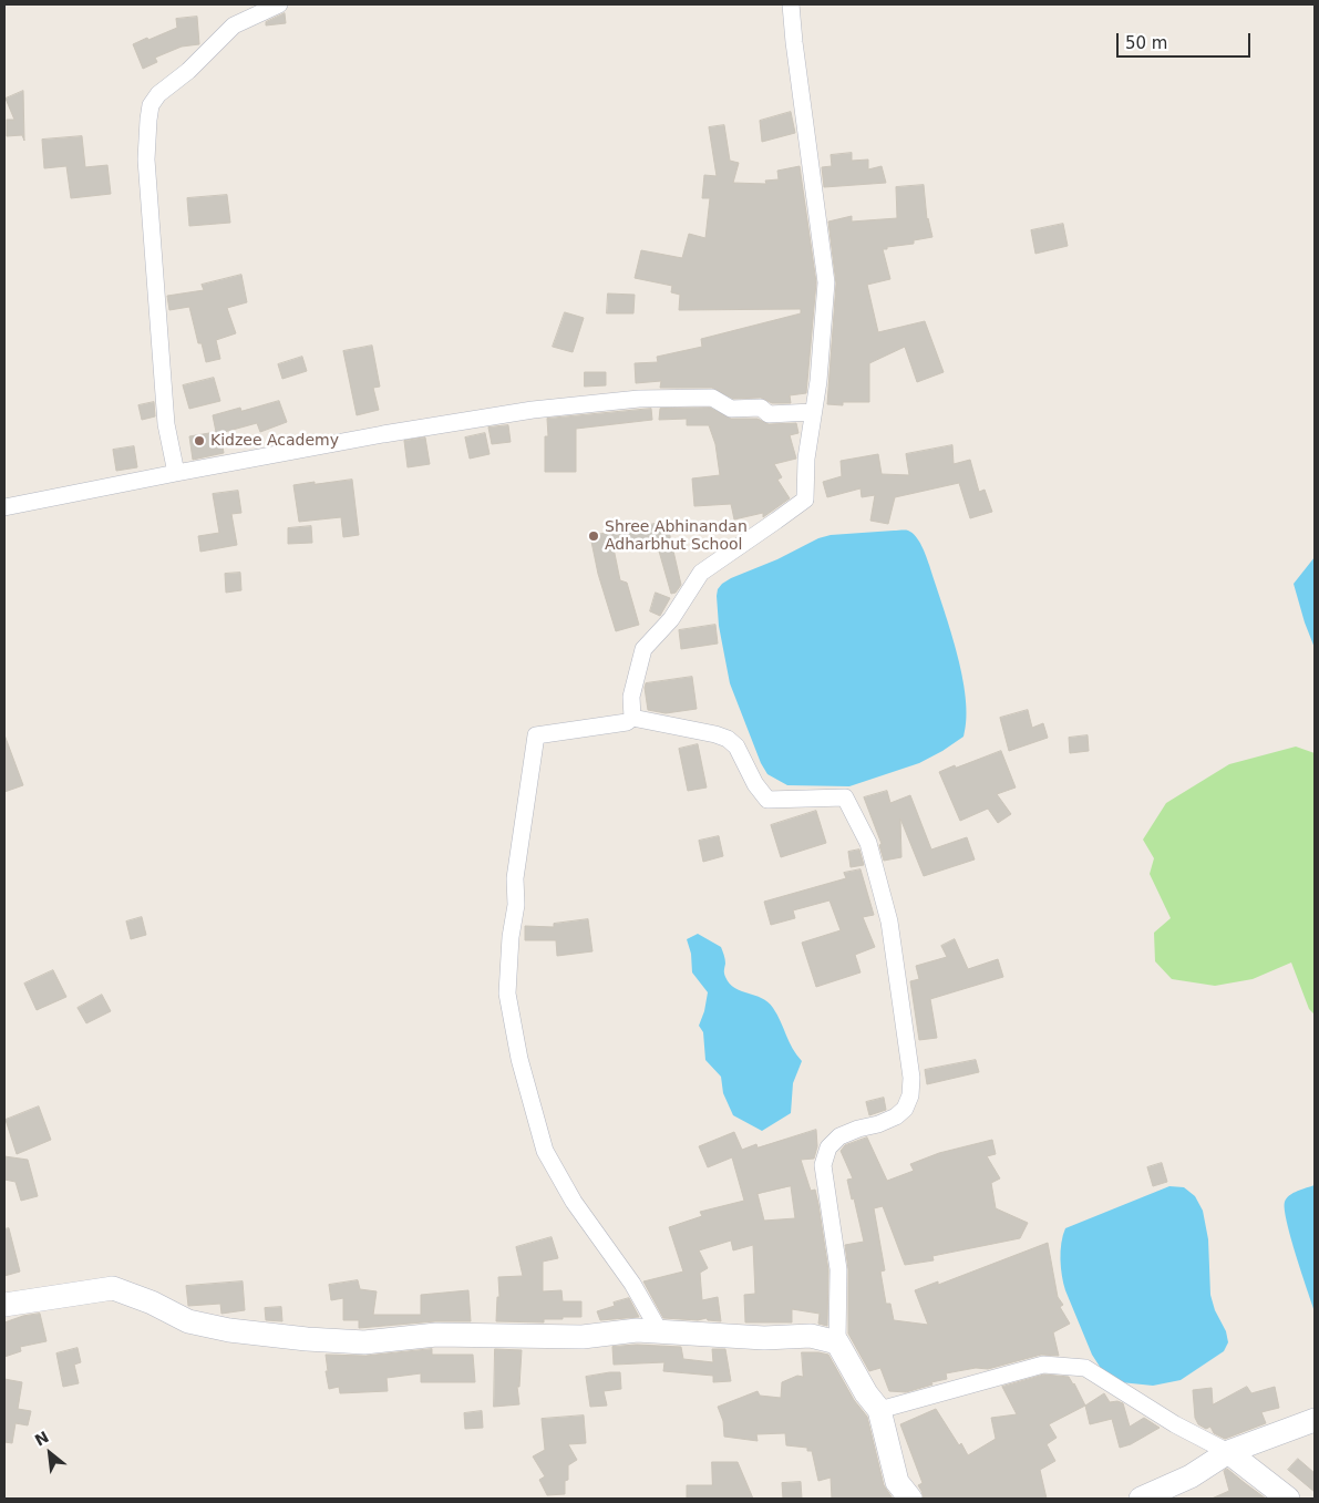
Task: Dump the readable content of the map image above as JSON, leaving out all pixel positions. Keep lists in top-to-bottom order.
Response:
{
  "places": ["Kidzee Academy", "Shree Abhinandan Adharbhut School"],
  "scale_bar": "50 m",
  "north": "top left"
}
